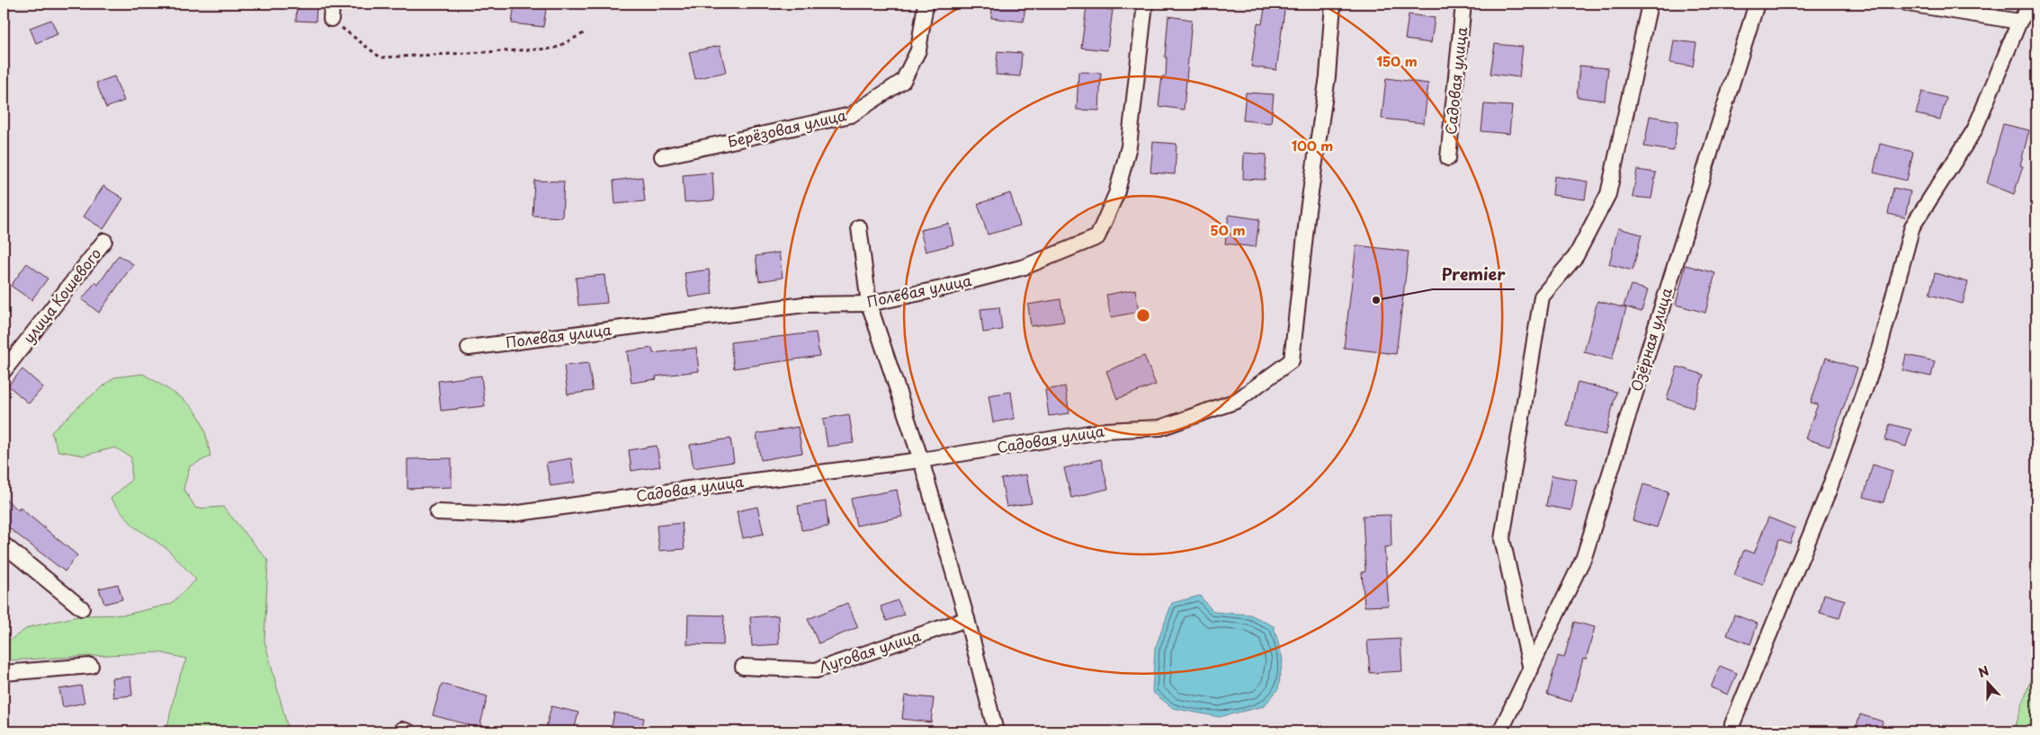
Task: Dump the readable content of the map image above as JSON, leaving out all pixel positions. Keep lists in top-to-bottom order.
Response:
{
  "streets": {
    "street": [
      "Садовая улица",
      "Берёзовая улица",
      "Полевая улица",
      "улица Кошевого",
      "Озёрная улица",
      "Луговая улица"
    ]
  },
  "places": ["Premier"],
  "north": "top",
  "rings": ["150 m", "100 m", "50 m"]
}
